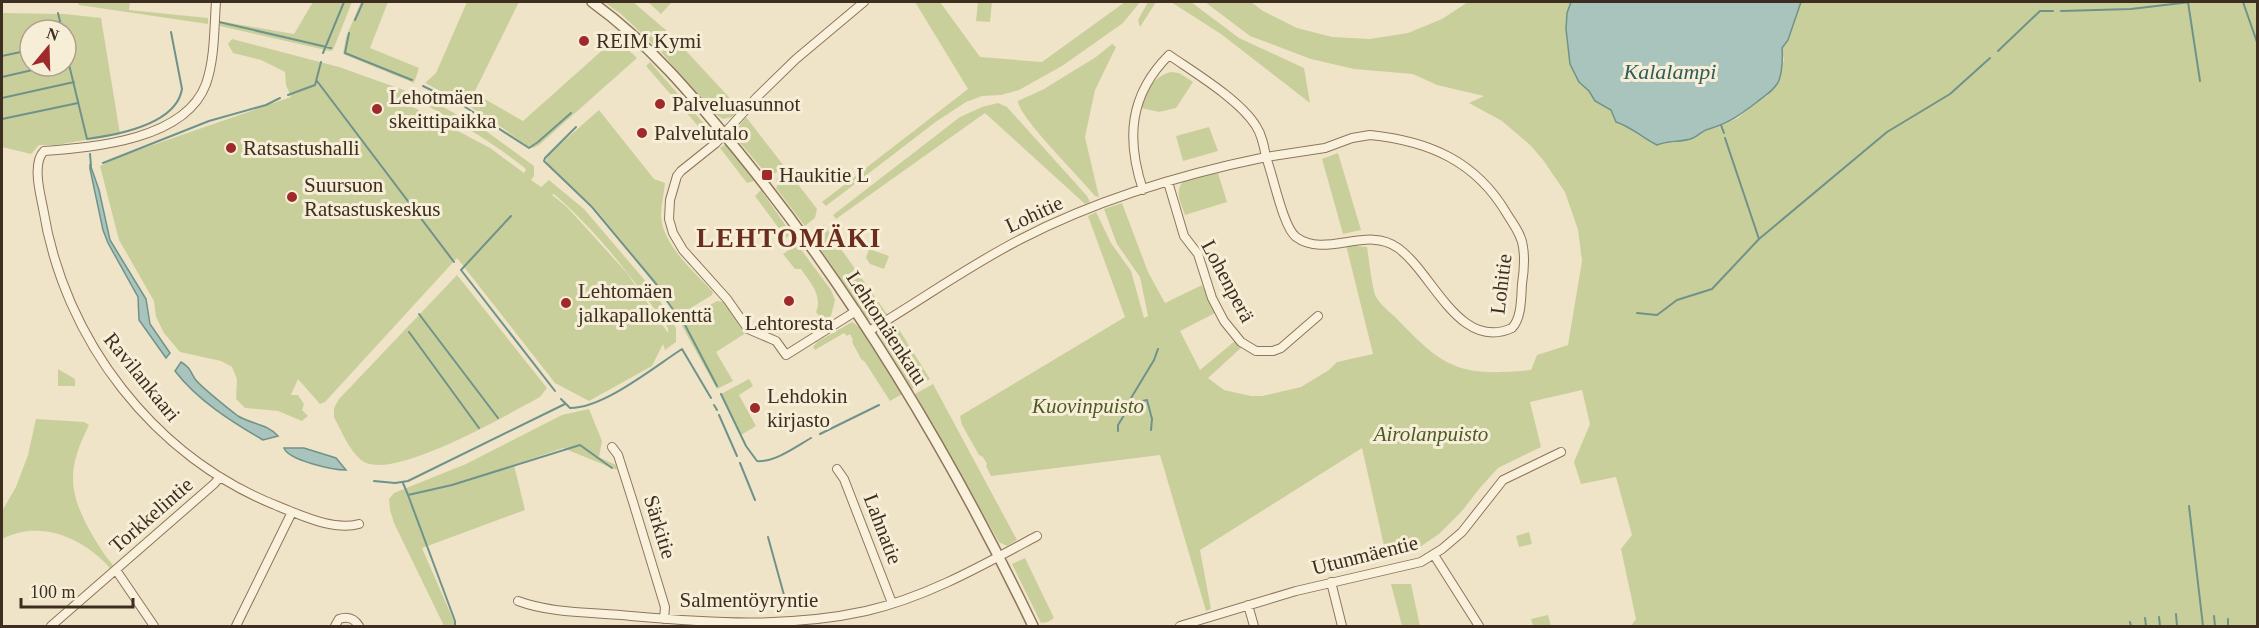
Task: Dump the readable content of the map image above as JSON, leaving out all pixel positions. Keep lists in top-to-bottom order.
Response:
{
  "streets": {
    "street": [
      "Lohitie",
      "Lohenperä",
      "Lehtomäenkatu",
      "Ravilankaari",
      "Torkkelintie",
      "Särkitie",
      "Lahnatie",
      "Utunmäentie",
      "Salmentöyryntie"
    ]
  },
  "crossings": [
    ["Lohitie", "Lohenperä"],
    ["Lohitie", "Lehtomäenkatu"],
    ["Lehtomäenkatu", "Salmentöyryntie"],
    ["Ravilankaari", "Torkkelintie"],
    ["Särkitie", "Salmentöyryntie"],
    ["Lahnatie", "Salmentöyryntie"]
  ],
  "districts": ["LEHTOMÄKI"],
  "water": ["Kalalampi"],
  "parks": ["Kuovinpuisto", "Airolanpuisto"],
  "places": {
    "other": [
      "REIM Kymi",
      "Palveluasunnot",
      "Lehotmäen skeittipaikka",
      "Palvelutalo",
      "Ratsastushalli",
      "Suursuon Ratsastuskeskus",
      "Lehtoresta",
      "Lehtomäen jalkapallokenttä",
      "Lehdokin kirjasto"
    ],
    "transit": ["Haukitie L"]
  },
  "scale_bar": "100 m",
  "north": "top"
}
